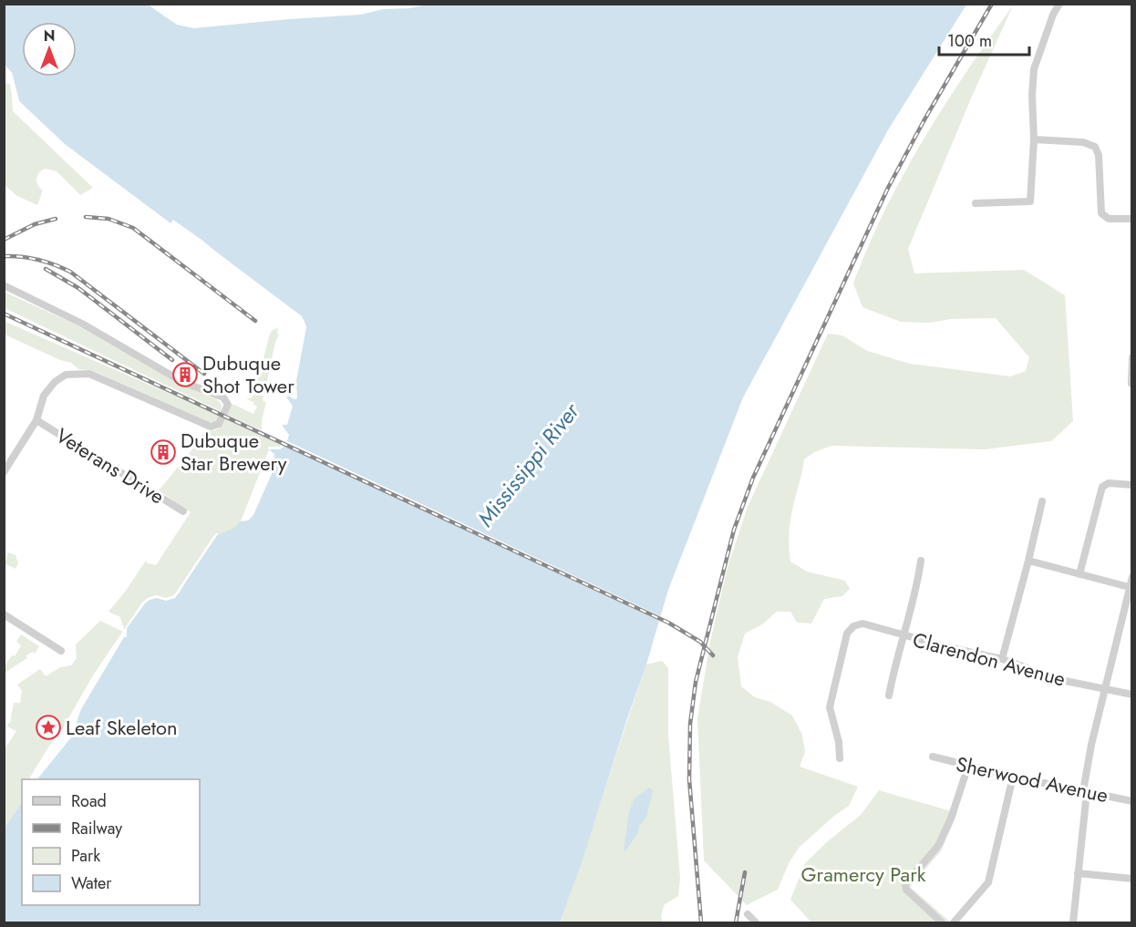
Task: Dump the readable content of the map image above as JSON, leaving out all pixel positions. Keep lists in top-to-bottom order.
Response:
{
  "streets": {
    "street": ["Veterans Drive", "Clarendon Avenue", "Sherwood Avenue"]
  },
  "water": ["Mississippi River"],
  "parks": ["Gramercy Park"],
  "places": {
    "building": ["Dubuque Shot Tower", "Dubuque Star Brewery"],
    "place": ["Leaf Skeleton"]
  },
  "legend": [
    "Road",
    "Railway",
    "Park",
    "Water"
  ],
  "scale_bar": "100 m",
  "north": "top"
}
